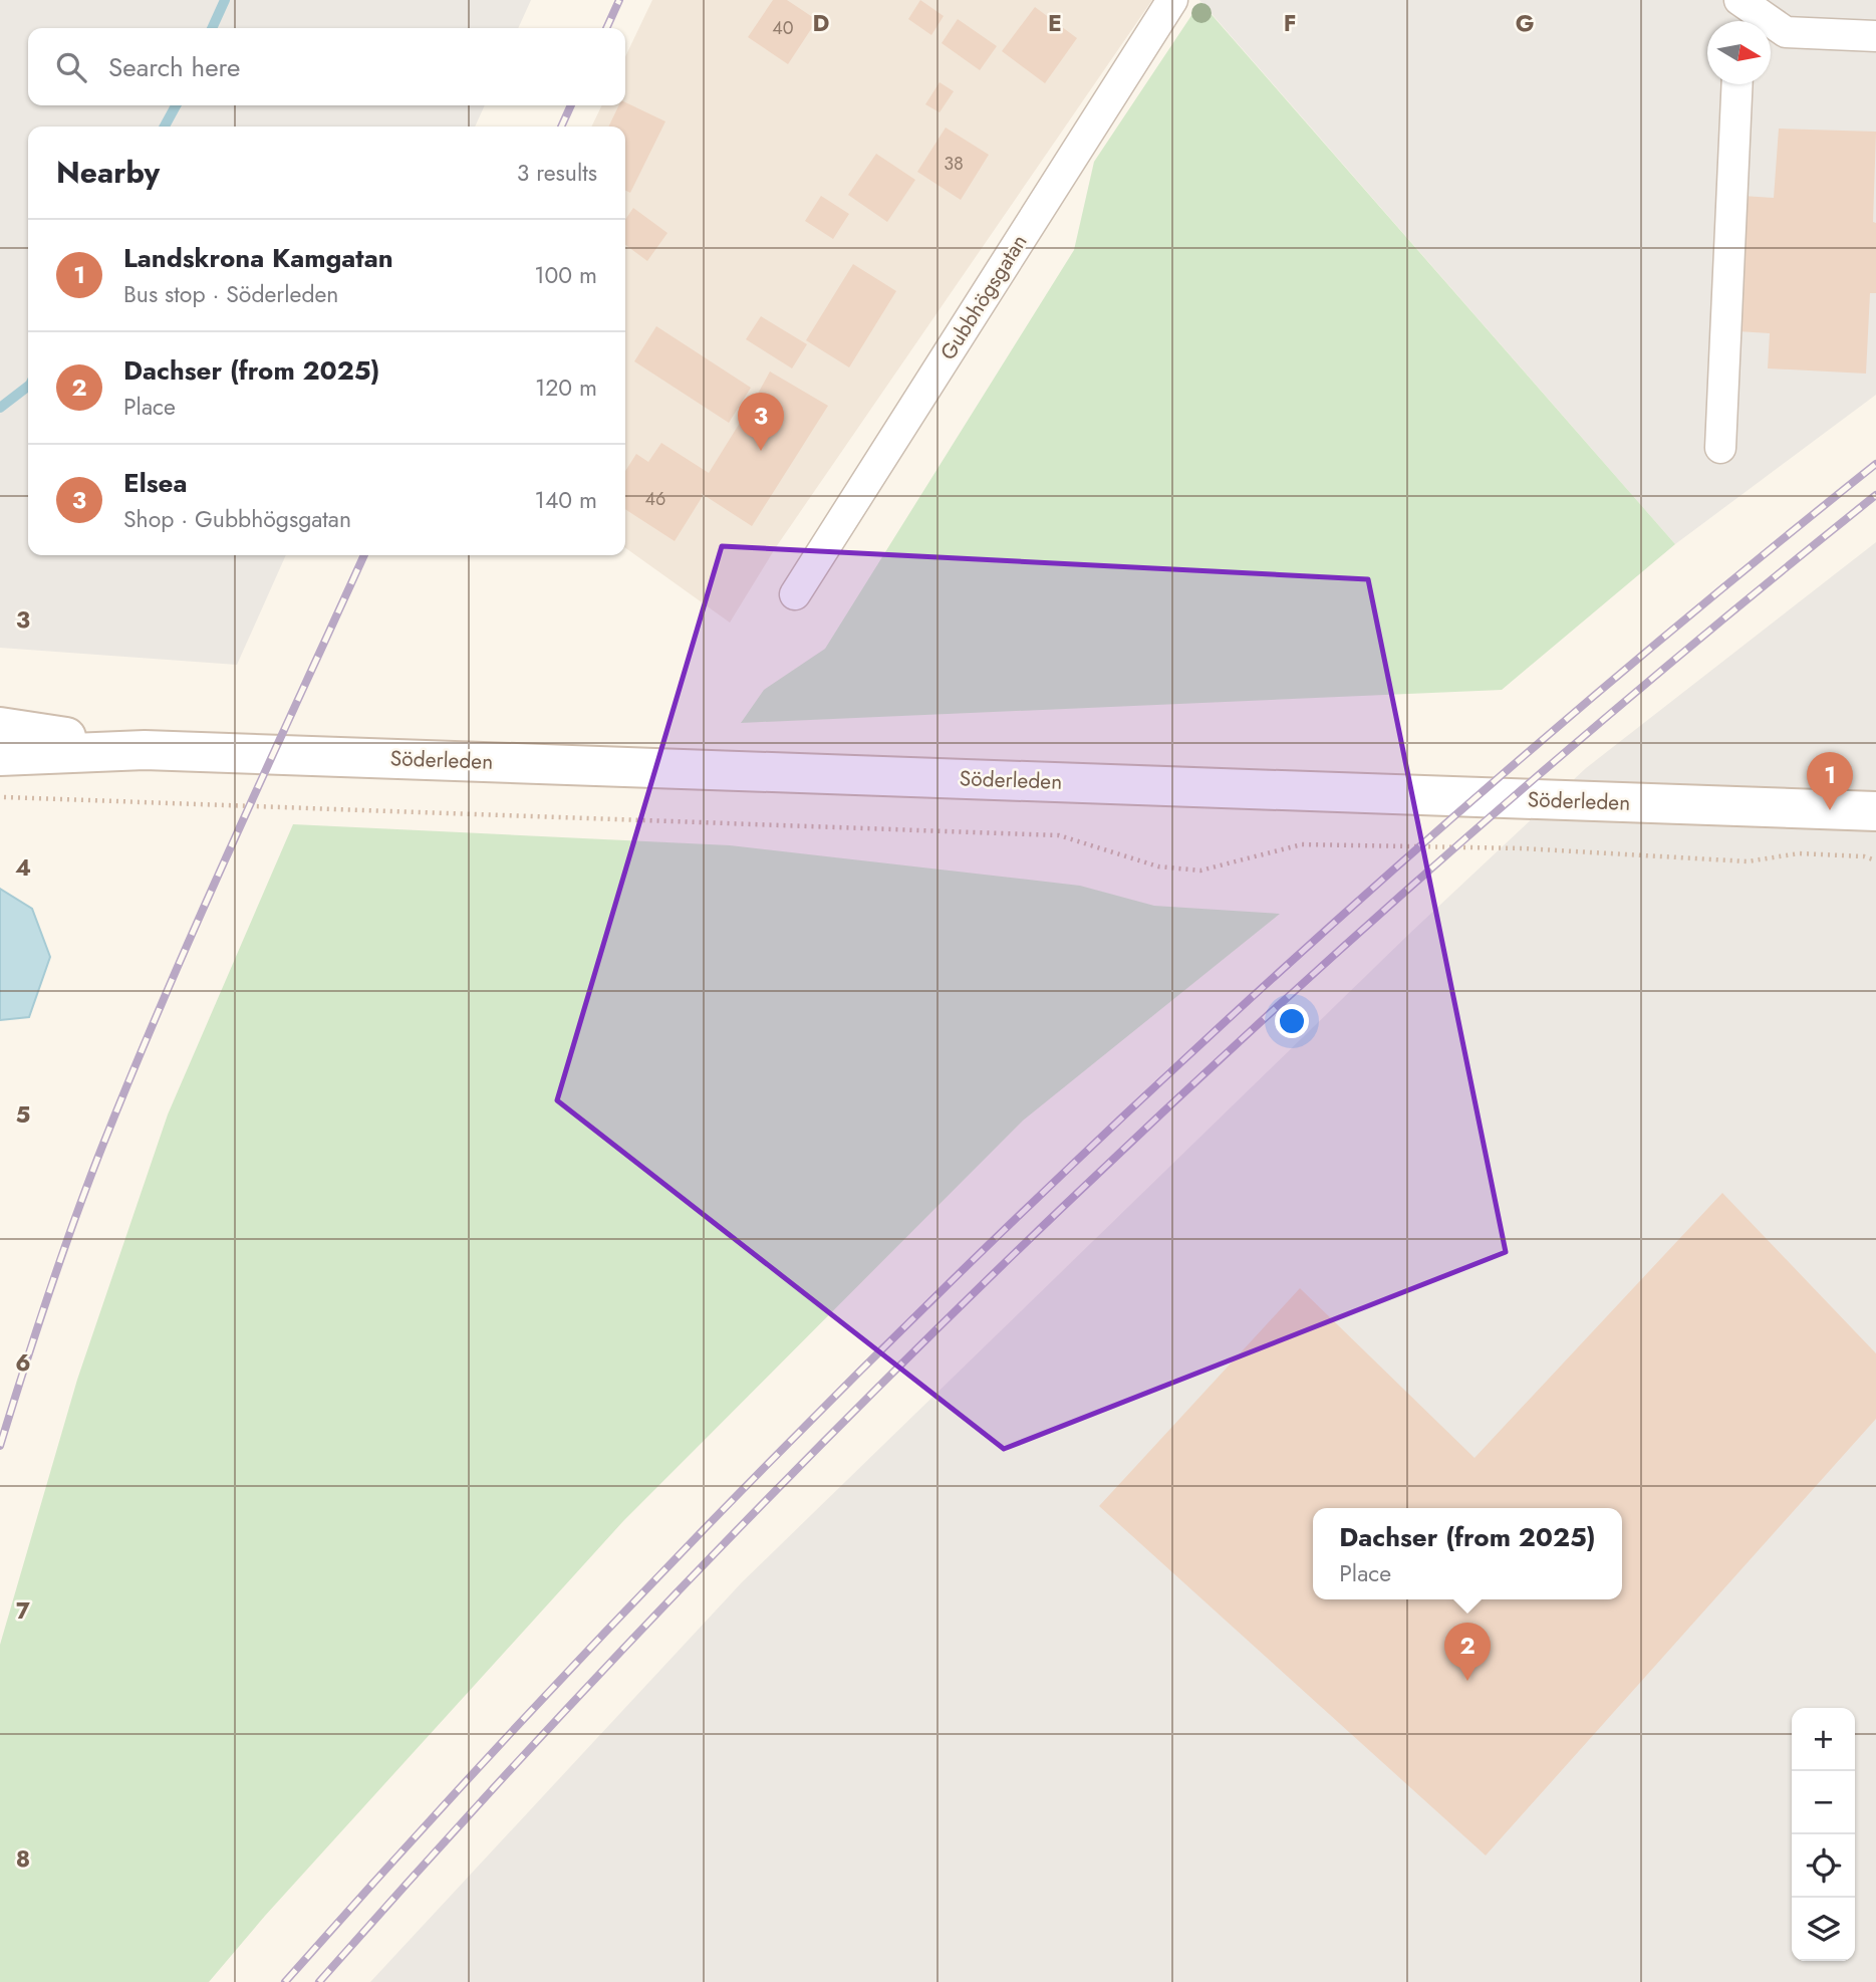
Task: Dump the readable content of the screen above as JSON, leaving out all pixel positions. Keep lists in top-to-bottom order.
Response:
{
  "streets": {
    "street": ["Gubbhögsgatan", "Söderleden"]
  },
  "house_numbers": ["40", "38", "46"],
  "north": "right",
  "page": {
    "search": "Search here",
    "heading": ["Nearby", "3 results"],
    "list": [
      {
        "mark": "1",
        "name": "Landskrona Kamgatan",
        "note": "Bus stop · Söderleden",
        "value": "100 m"
      },
      {
        "mark": "2",
        "name": "Dachser (from 2025)",
        "note": "Place",
        "value": "120 m"
      },
      {
        "mark": "3",
        "name": "Elsea",
        "note": "Shop · Gubbhögsgatan",
        "value": "140 m"
      }
    ],
    "pins": ["3", "1", "2"],
    "popup": ["Dachser (from 2025)", "Place"],
    "map_buttons": ["+", "−"]
  },
  "grid": {
    "columns": [
      "D",
      "E",
      "F",
      "G"
    ],
    "rows": [
      "3",
      "4",
      "5",
      "6",
      "7",
      "8"
    ]
  }
}
